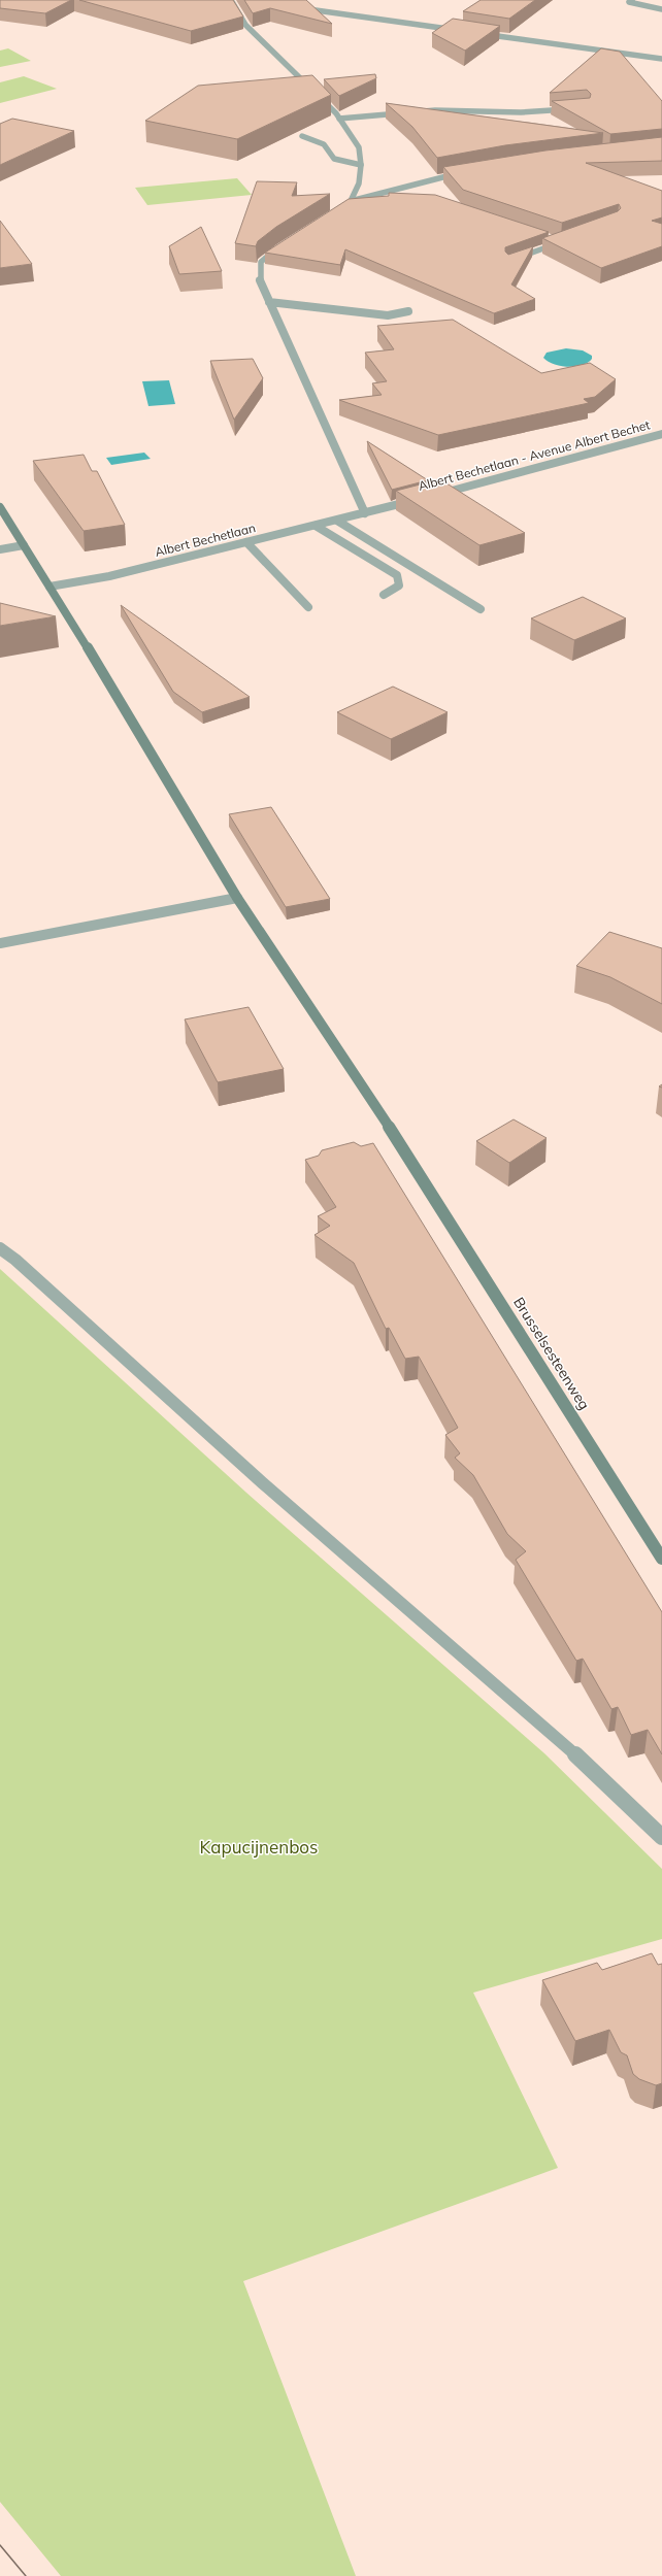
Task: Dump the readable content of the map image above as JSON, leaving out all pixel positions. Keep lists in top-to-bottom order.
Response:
{
  "streets": {
    "street": ["Albert Bechetlaan - Avenue Albert Bechet", "Albert Bechetlaan", "Brusselsesteenweg"]
  },
  "crossings": [
    ["Albert Bechetlaan - Avenue Albert Bechet", "Albert Bechetlaan"],
    ["Albert Bechetlaan", "Brusselsesteenweg"]
  ],
  "parks": ["Kapucijnenbos"]
}
